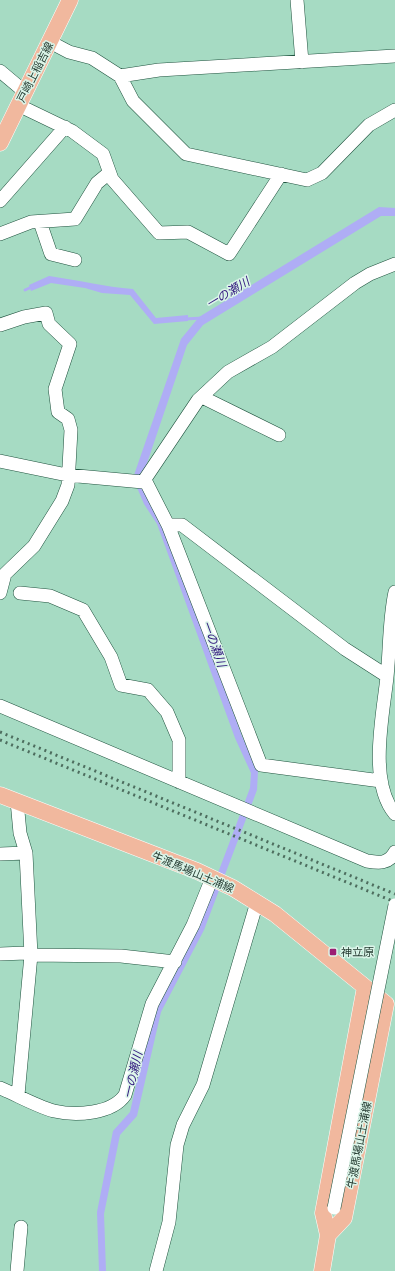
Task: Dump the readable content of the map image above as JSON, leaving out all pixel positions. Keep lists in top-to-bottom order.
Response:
{
  "streets": {
    "main road": ["戸崎上稲吉線", "牛渡馬場山土浦線"]
  },
  "water": ["一の瀬川"],
  "places": {
    "transit": ["神立原"]
  }
}
